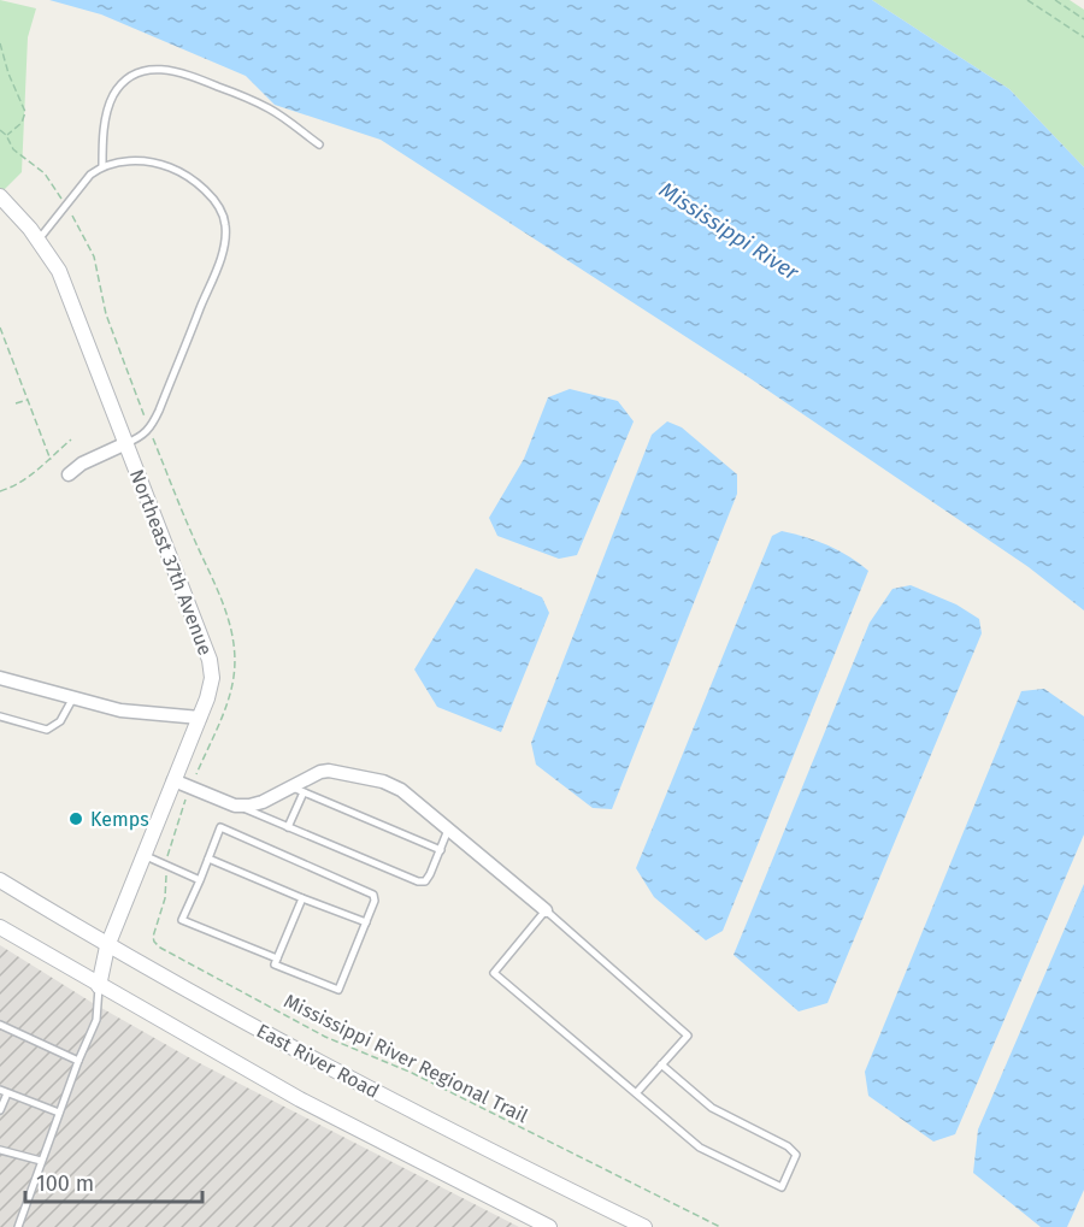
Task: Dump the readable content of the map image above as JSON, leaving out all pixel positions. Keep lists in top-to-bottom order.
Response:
{
  "streets": {
    "street": ["Northeast 37th Avenue", "East River Road"],
    "path": ["Mississippi River Regional Trail"]
  },
  "crossings": [
    ["Northeast 37th Avenue", "East River Road"]
  ],
  "water": ["Mississippi River"],
  "places": ["Kemps"],
  "scale_bar": "100 m"
}
